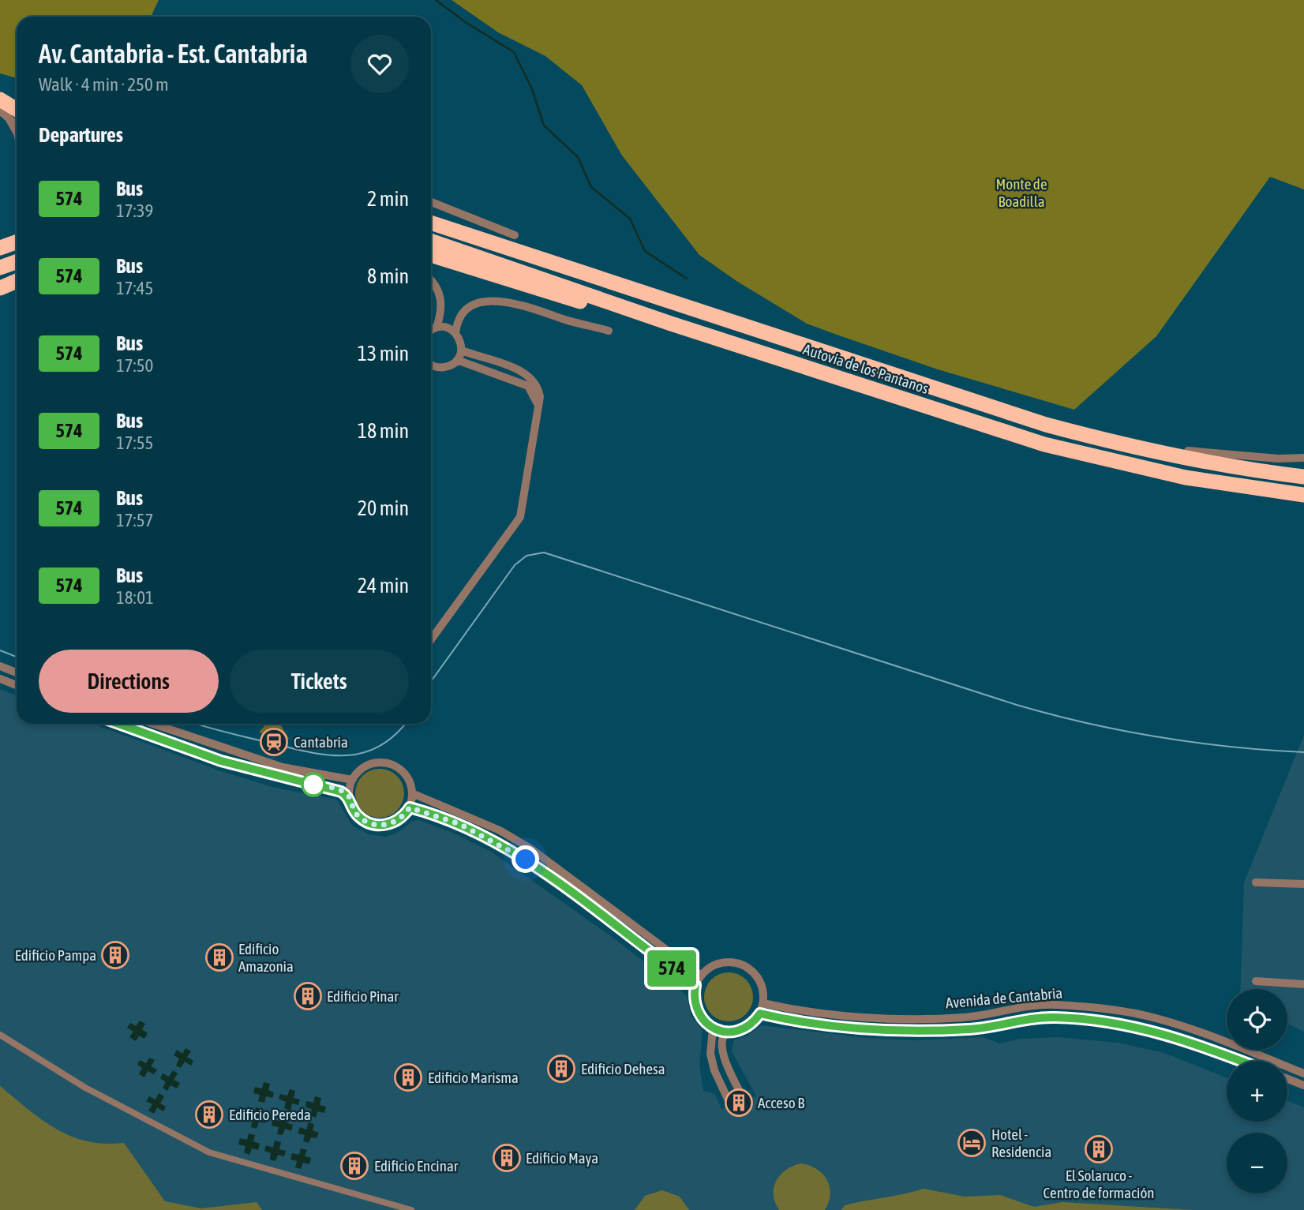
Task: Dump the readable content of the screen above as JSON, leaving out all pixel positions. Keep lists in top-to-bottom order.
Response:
{
  "streets": {
    "highway": ["Autovía de los Pantanos"],
    "street": ["Avenida de Cantabria"]
  },
  "parks": ["Monte de Boadilla"],
  "places": {
    "station": ["Cantabria"],
    "building": [
      "Edificio Pampa",
      "Edificio Amazonia",
      "Edificio Pinar",
      "Edificio Dehesa",
      "Edificio Marisma",
      "Acceso B",
      "Edificio Pereda",
      "El Solaruco - Centro de formación",
      "Edificio Maya",
      "Edificio Encinar"
    ],
    "hotel": ["Hotel - Residencia"]
  },
  "lines": ["bus line 574"],
  "page": {
    "on_map": "574",
    "heading": [
      ["Av. Cantabria - Est. Cantabria", "Walk · 4 min · 250 m"],
      "Departures"
    ],
    "list": [
      {
        "mark": "574",
        "name": "Bus",
        "note": "17:39",
        "value": "2 min"
      },
      {
        "mark": "574",
        "name": "Bus",
        "note": "17:45",
        "value": "8 min"
      },
      {
        "mark": "574",
        "name": "Bus",
        "note": "17:50",
        "value": "13 min"
      },
      {
        "mark": "574",
        "name": "Bus",
        "note": "17:55",
        "value": "18 min"
      },
      {
        "mark": "574",
        "name": "Bus",
        "note": "17:57",
        "value": "20 min"
      },
      {
        "mark": "574",
        "name": "Bus",
        "note": "18:01",
        "value": "24 min"
      }
    ],
    "buttons": ["Directions", "Tickets"],
    "map_buttons": ["+", "−"]
  }
}
